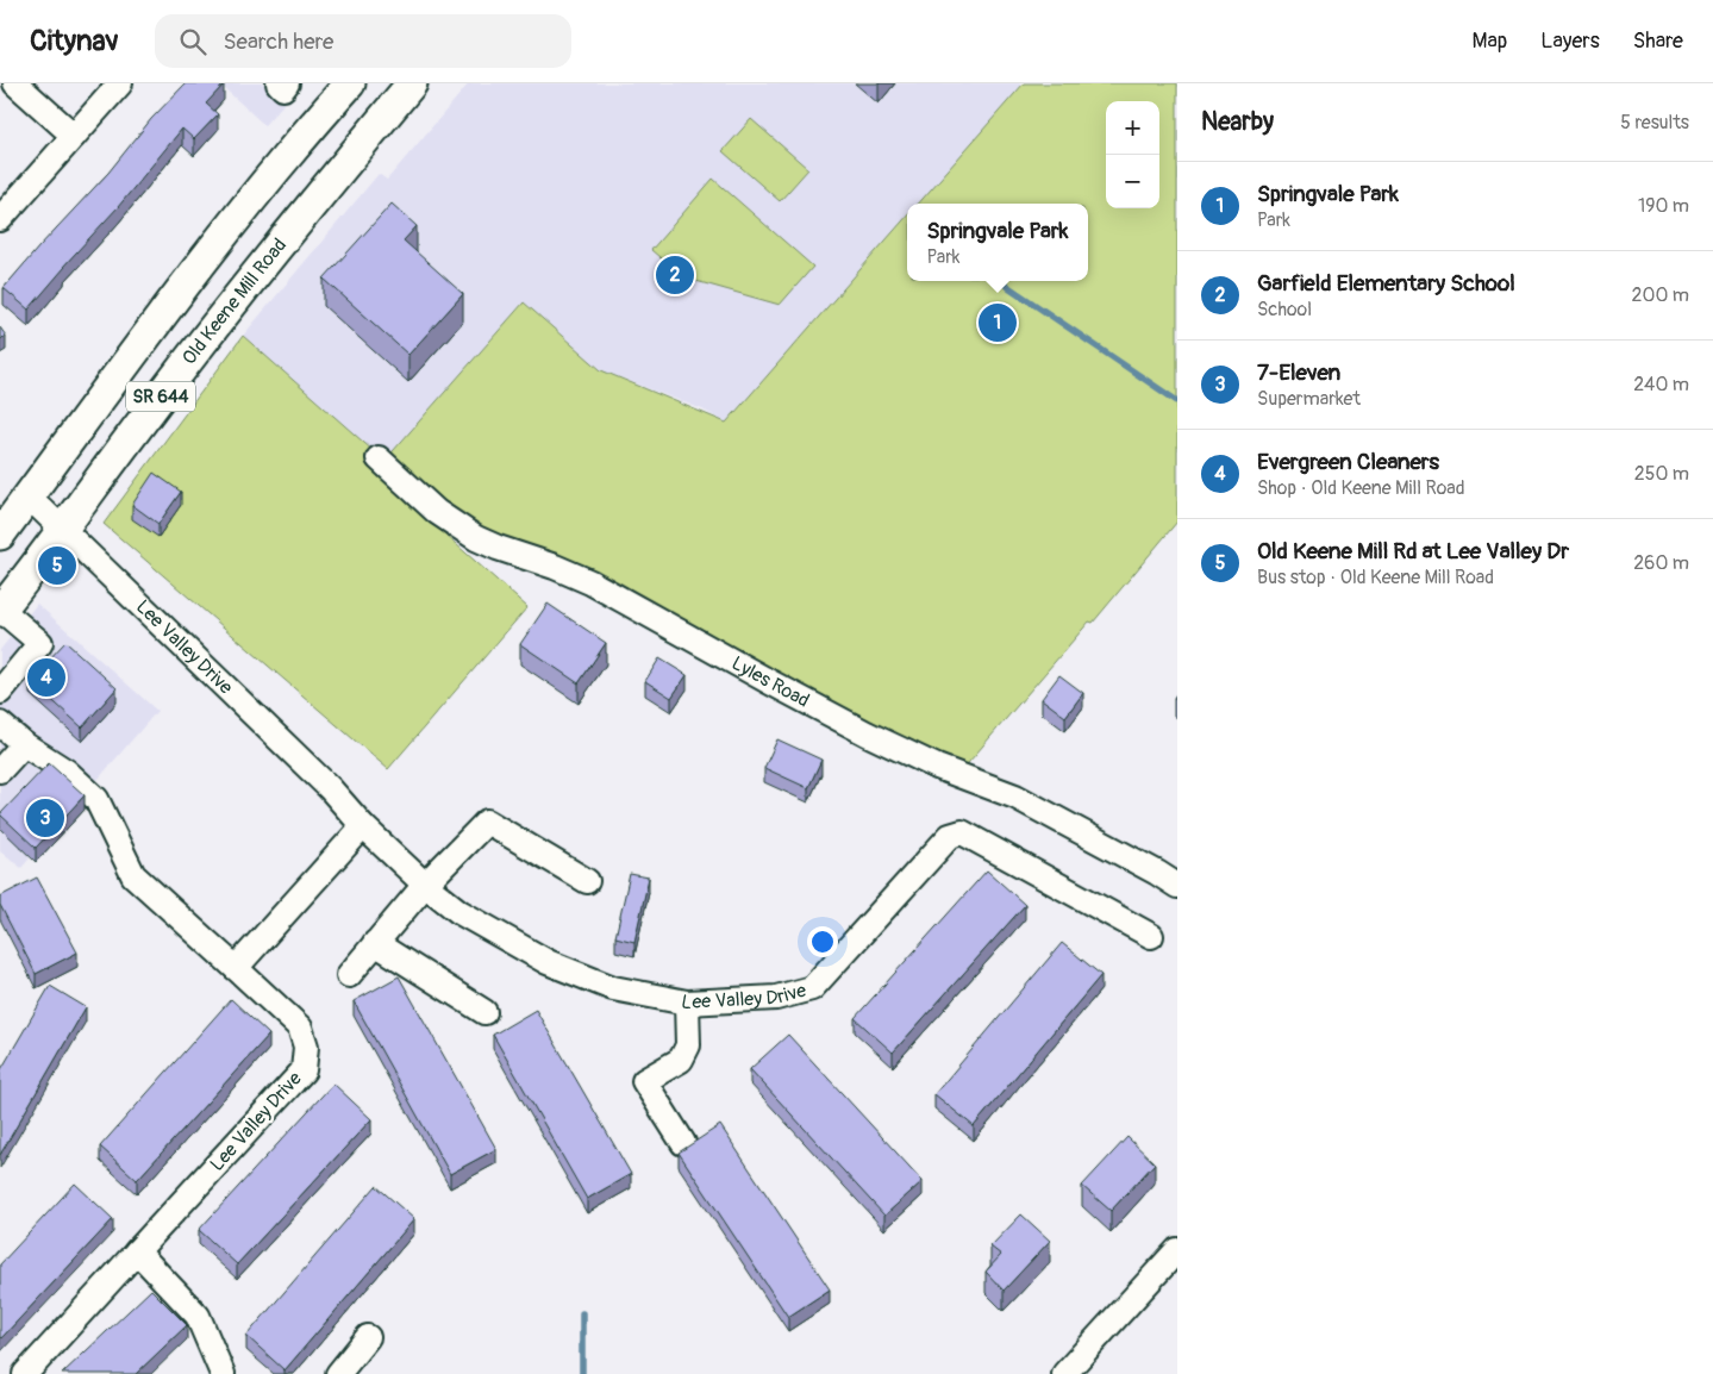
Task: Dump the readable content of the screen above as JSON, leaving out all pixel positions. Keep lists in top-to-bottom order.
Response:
{
  "streets": {
    "main road": ["Old Keene Mill Road", "SR 644"],
    "street": ["Lee Valley Drive", "Lyles Road"]
  },
  "crossings": [
    ["Old Keene Mill Road", "Lee Valley Drive"],
    ["SR 644", "Lee Valley Drive"]
  ],
  "page": {
    "header": "Citynav",
    "search": "Search here",
    "nav": ["Map", "Layers", "Share"],
    "heading": ["Nearby", "5 results"],
    "map_buttons": ["+", "−"],
    "list": [
      {
        "mark": "1",
        "name": "Springvale Park",
        "note": "Park",
        "value": "190 m"
      },
      {
        "mark": "2",
        "name": "Garfield Elementary School",
        "note": "School",
        "value": "200 m"
      },
      {
        "mark": "3",
        "name": "7-Eleven",
        "note": "Supermarket",
        "value": "240 m"
      },
      {
        "mark": "4",
        "name": "Evergreen Cleaners",
        "note": "Shop · Old Keene Mill Road",
        "value": "250 m"
      },
      {
        "mark": "5",
        "name": "Old Keene Mill Rd at Lee Valley Dr",
        "note": "Bus stop · Old Keene Mill Road",
        "value": "260 m"
      }
    ],
    "popup": ["Springvale Park", "Park"],
    "pins": [
      "2",
      "1",
      "5",
      "4",
      "3"
    ]
  }
}
